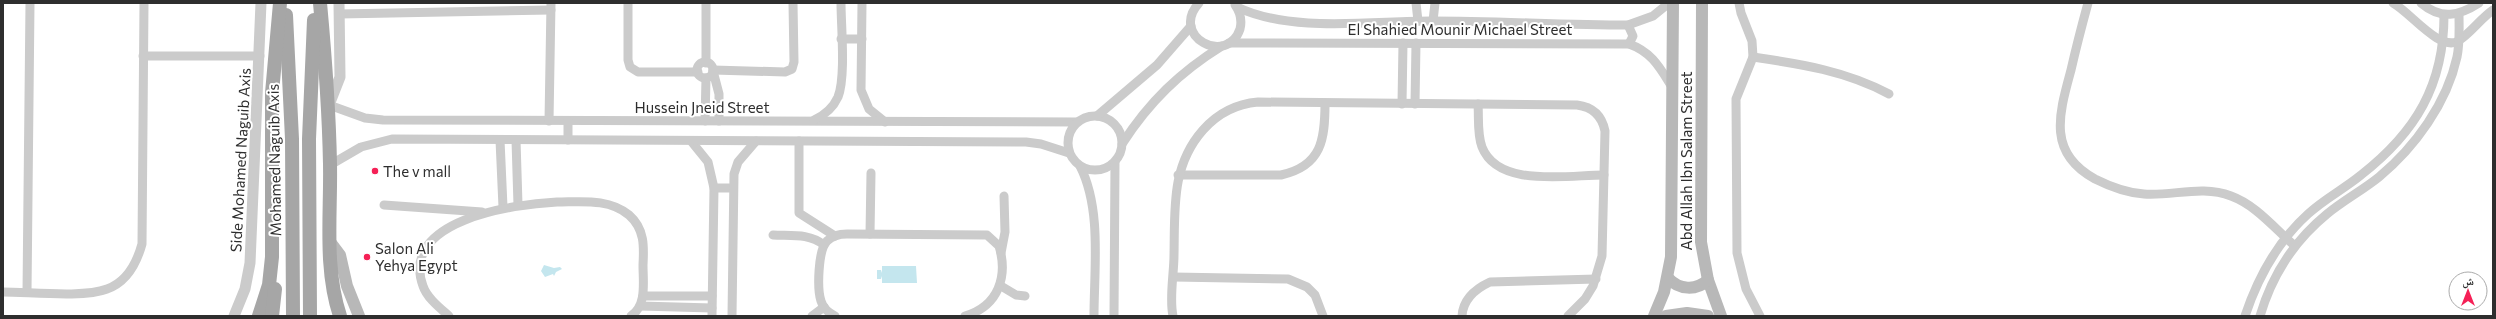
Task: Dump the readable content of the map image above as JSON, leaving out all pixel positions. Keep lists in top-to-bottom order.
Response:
{
  "streets": {
    "main road": ["Mohamed Naguib Axis", "Abd Allah Ibn Salam Street"],
    "street": ["El Shahied Mounir Michael Street", "Hussein Jneid Street", "Side Mohamed Naguib Axis"]
  },
  "crossings": [
    ["El Shahied Mounir Michael Street", "Abd Allah Ibn Salam Street"]
  ],
  "places": ["The v mall", "Salon Ali Yehya Egypt"],
  "north": "top"
}
